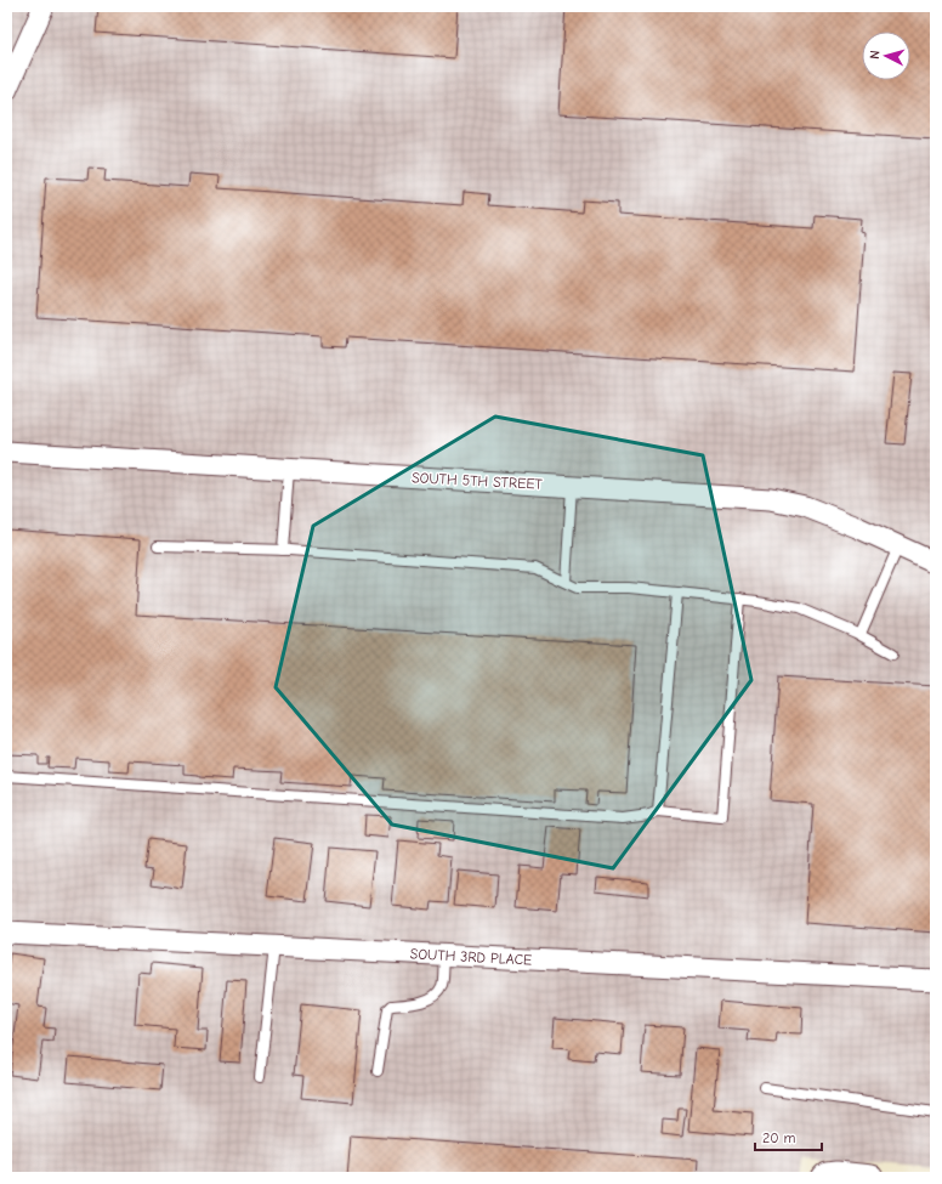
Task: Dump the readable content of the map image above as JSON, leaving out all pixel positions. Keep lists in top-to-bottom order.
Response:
{
  "streets": {
    "street": ["SOUTH 5TH STREET", "SOUTH 3RD PLACE"]
  },
  "scale_bar": "20 m",
  "north": "left"
}
